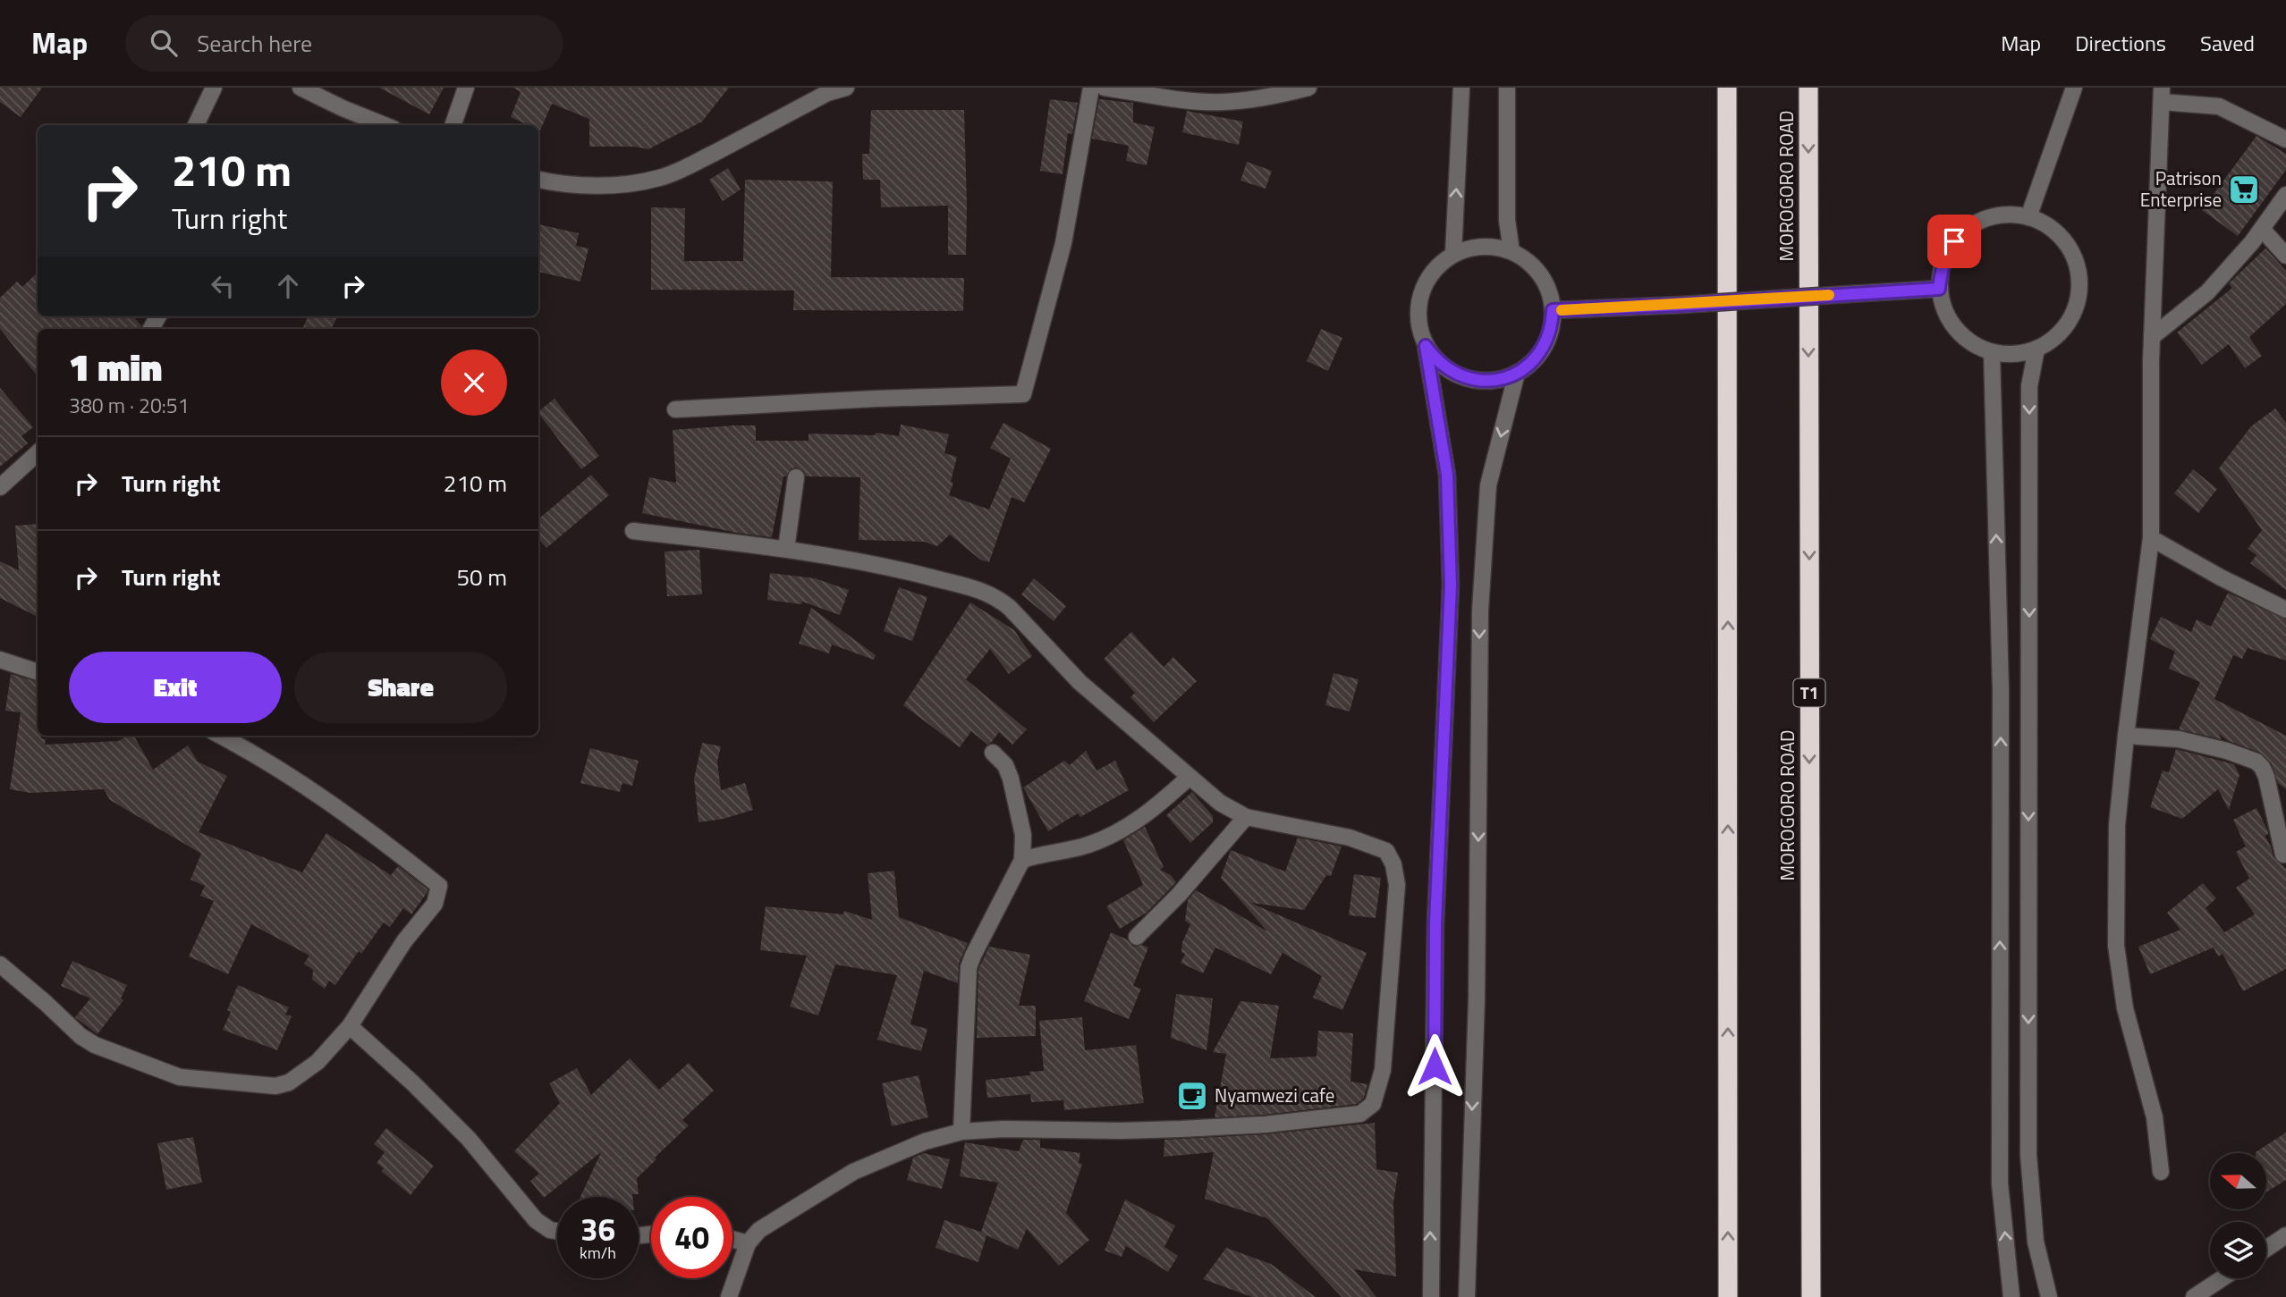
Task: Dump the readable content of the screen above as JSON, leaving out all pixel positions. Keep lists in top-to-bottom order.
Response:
{
  "streets": {
    "highway": ["MOROGORO ROAD", "T1"]
  },
  "places": {
    "supermarket": ["Patrison Enterprise"],
    "cafe": ["Nyamwezi cafe"]
  },
  "north": "left",
  "page": {
    "header": "Map",
    "search": "Search here",
    "nav": ["Map", "Directions", "Saved"],
    "turn": ["210 m", "Turn right"],
    "heading": ["1 min", "380 m · 20:51"],
    "list": [
      {
        "name": "Turn right",
        "value": "210 m"
      },
      {
        "name": "Turn right",
        "value": "50 m"
      }
    ],
    "buttons": ["Exit", "Share"],
    "speed": "36 km/h",
    "limit": "40"
  }
}
